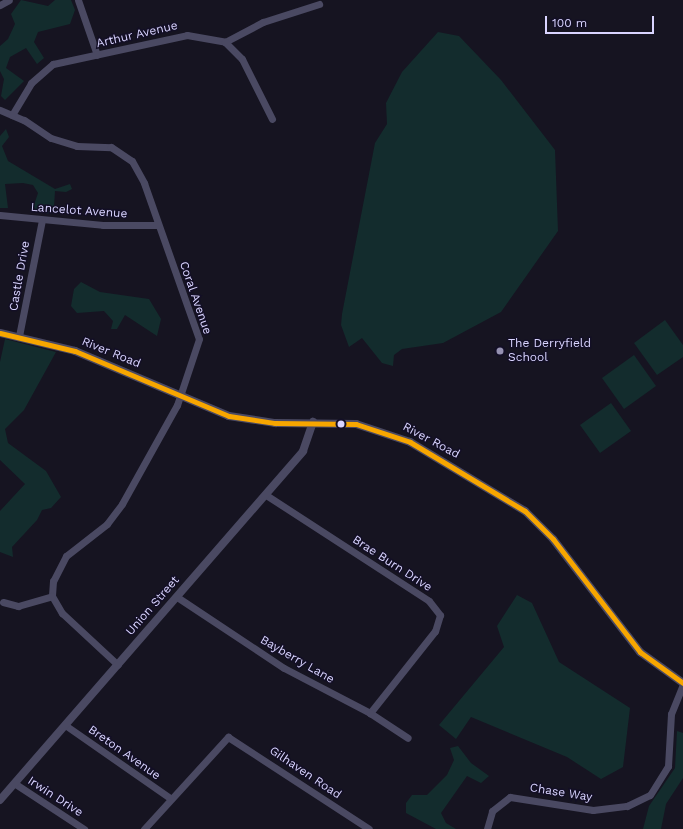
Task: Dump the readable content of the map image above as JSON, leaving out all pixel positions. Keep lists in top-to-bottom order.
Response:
{
  "streets": {
    "street": [
      "Arthur Avenue",
      "Lancelot Avenue",
      "Castle Drive",
      "Coral Avenue",
      "River Road",
      "Brae Burn Drive",
      "Union Street",
      "Bayberry Lane",
      "Breton Avenue",
      "Gilhaven Road",
      "Chase Way",
      "Irwin Drive"
    ]
  },
  "crossings": [
    ["Arthur Avenue", "Coral Avenue"],
    ["Lancelot Avenue", "Castle Drive"],
    ["Lancelot Avenue", "Coral Avenue"],
    ["Castle Drive", "River Road"],
    ["Coral Avenue", "River Road"],
    ["River Road", "Union Street"],
    ["River Road", "Chase Way"],
    ["Brae Burn Drive", "Union Street"],
    ["Brae Burn Drive", "Bayberry Lane"],
    ["Union Street", "Bayberry Lane"],
    ["Union Street", "Breton Avenue"],
    ["Union Street", "Irwin Drive"],
    ["Breton Avenue", "Gilhaven Road"]
  ],
  "places": ["The Derryfield School"],
  "scale_bar": "100 m"
}
